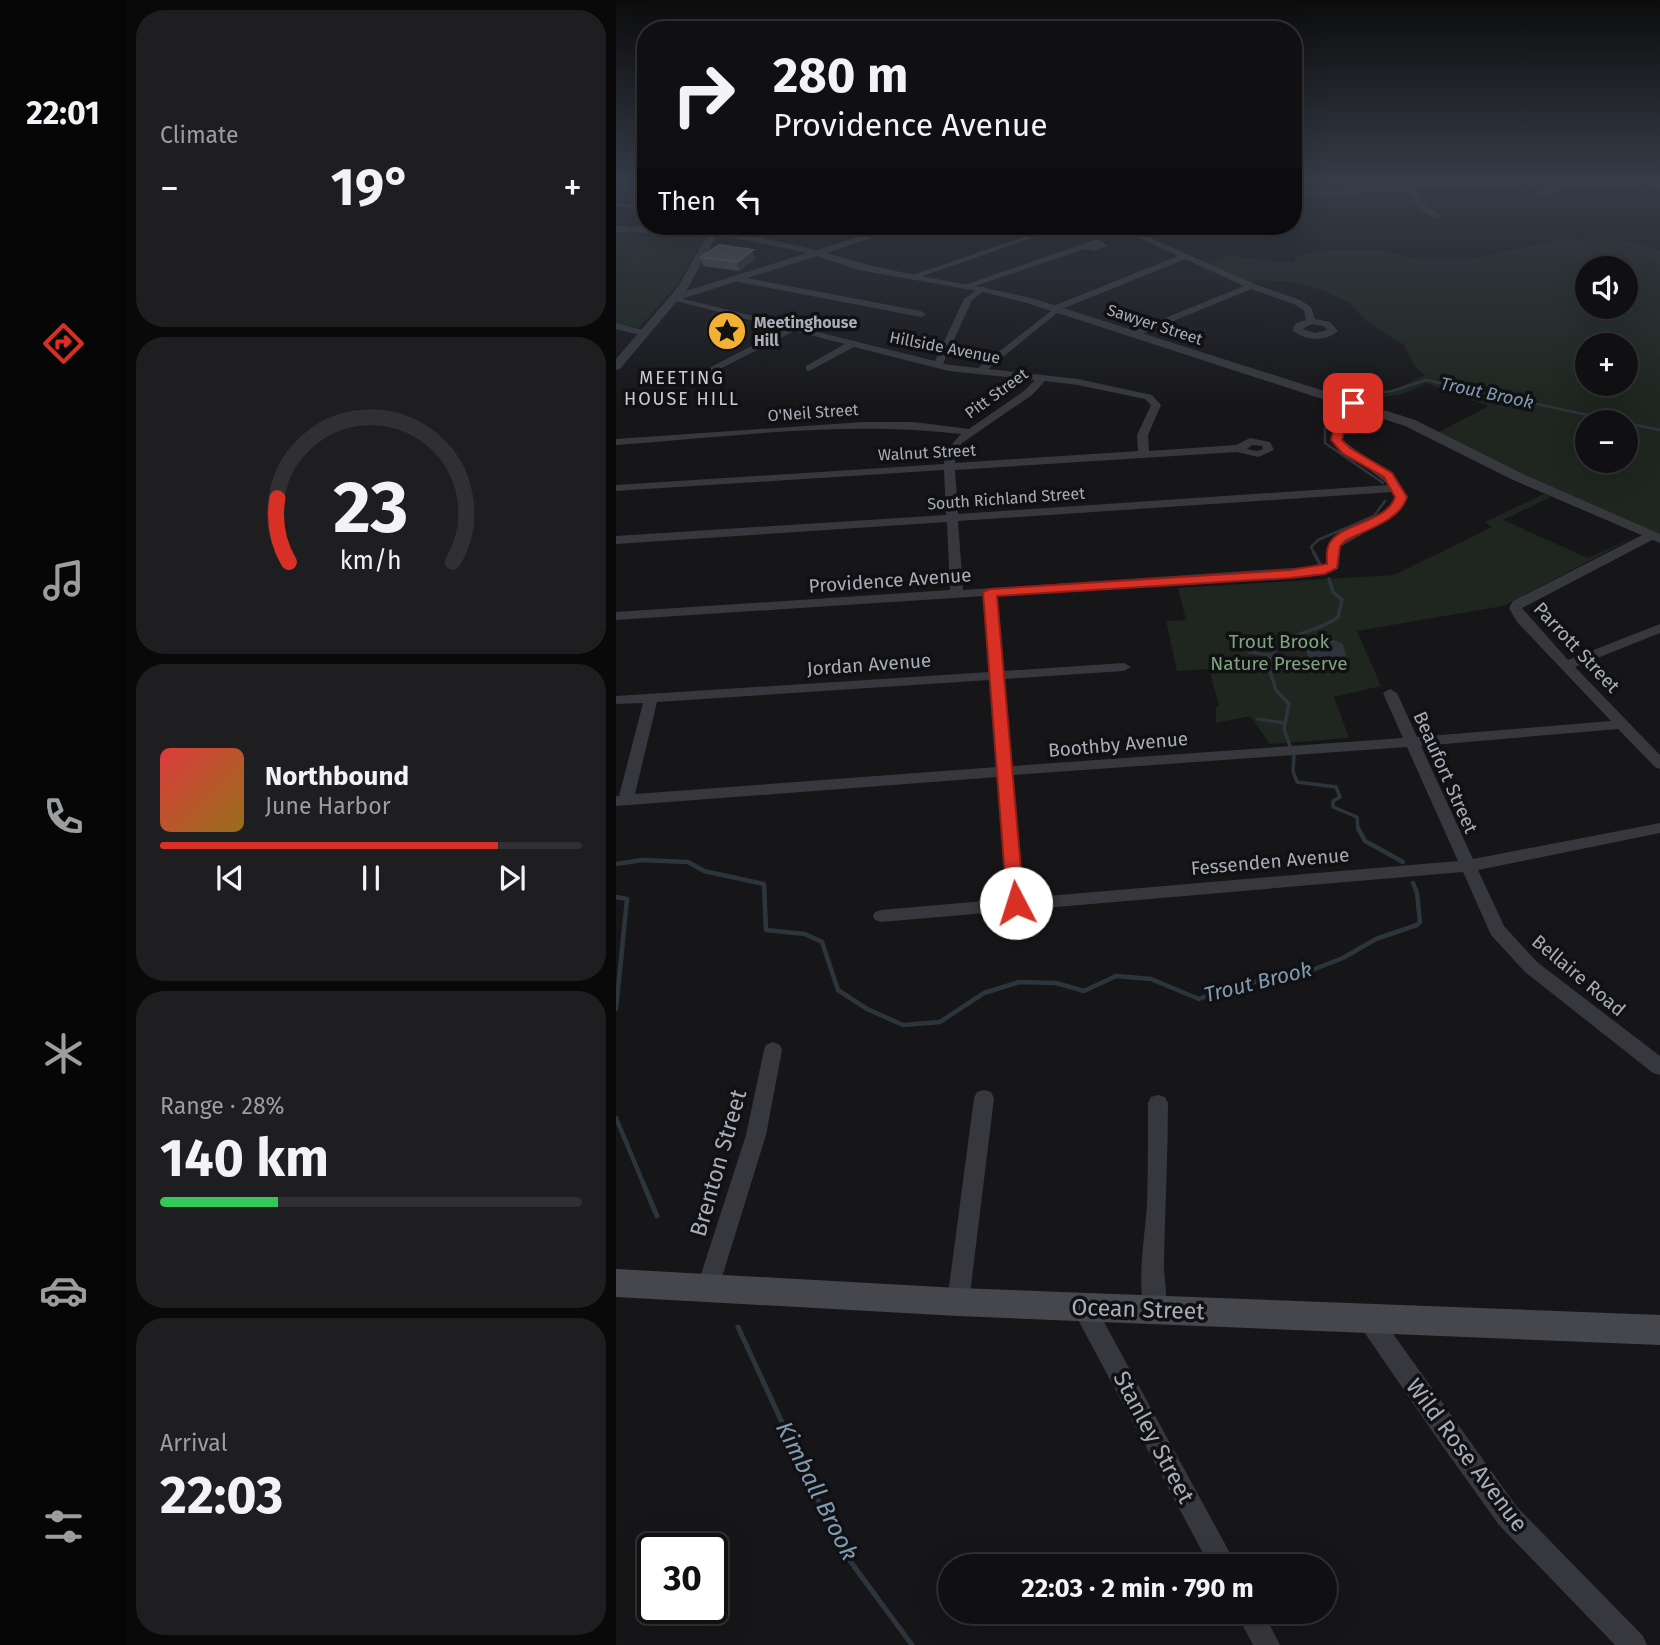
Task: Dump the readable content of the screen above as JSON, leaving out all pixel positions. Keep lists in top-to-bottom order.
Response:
{
  "streets": {
    "main road": ["Ocean Street"],
    "street": [
      "Sawyer Street",
      "Hillside Avenue",
      "Pitt Street",
      "O'Neil Street",
      "Walnut Street",
      "South Richland Street",
      "Providence Avenue",
      "Parrott Street",
      "Jordan Avenue",
      "Boothby Avenue",
      "Beaufort Street",
      "Fessenden Avenue",
      "Bellaire Road",
      "Brenton Street",
      "Stanley Street",
      "Wild Rose Avenue"
    ]
  },
  "crossings": [
    ["Sawyer Street", "Parrott Street"],
    ["Hillside Avenue", "Pitt Street"],
    ["Hillside Avenue", "Walnut Street"],
    ["Pitt Street", "O'Neil Street"],
    ["Pitt Street", "Walnut Street"],
    ["South Richland Street", "Providence Avenue"],
    ["Parrott Street", "Boothby Avenue"],
    ["Boothby Avenue", "Beaufort Street"],
    ["Beaufort Street", "Fessenden Avenue"],
    ["Beaufort Street", "Bellaire Road"],
    ["Fessenden Avenue", "Bellaire Road"],
    ["Brenton Street", "Ocean Street"],
    ["Ocean Street", "Stanley Street"],
    ["Ocean Street", "Wild Rose Avenue"]
  ],
  "districts": ["MEETING HOUSE HILL"],
  "water": ["Trout Brook", "Kimball Brook"],
  "parks": ["Trout Brook Nature Preserve"],
  "places": {
    "place": ["Meetinghouse Hill"]
  },
  "page": {
    "tabs": "22:01",
    "tile": [
      "Climate",
      ["Range · 28%", "140 km"],
      ["Arrival", "22:03"]
    ],
    "turn": ["280 m", "Providence Avenue"],
    "heat": ["−", "19°", "+"],
    "then": "Then",
    "map_buttons": ["+", "−"],
    "song": ["Northbound", "June Harbor"],
    "limit": "30",
    "trip": "22:03 · 2 min · 790 m",
    "gauge": ["23", "km/h"]
  }
}
